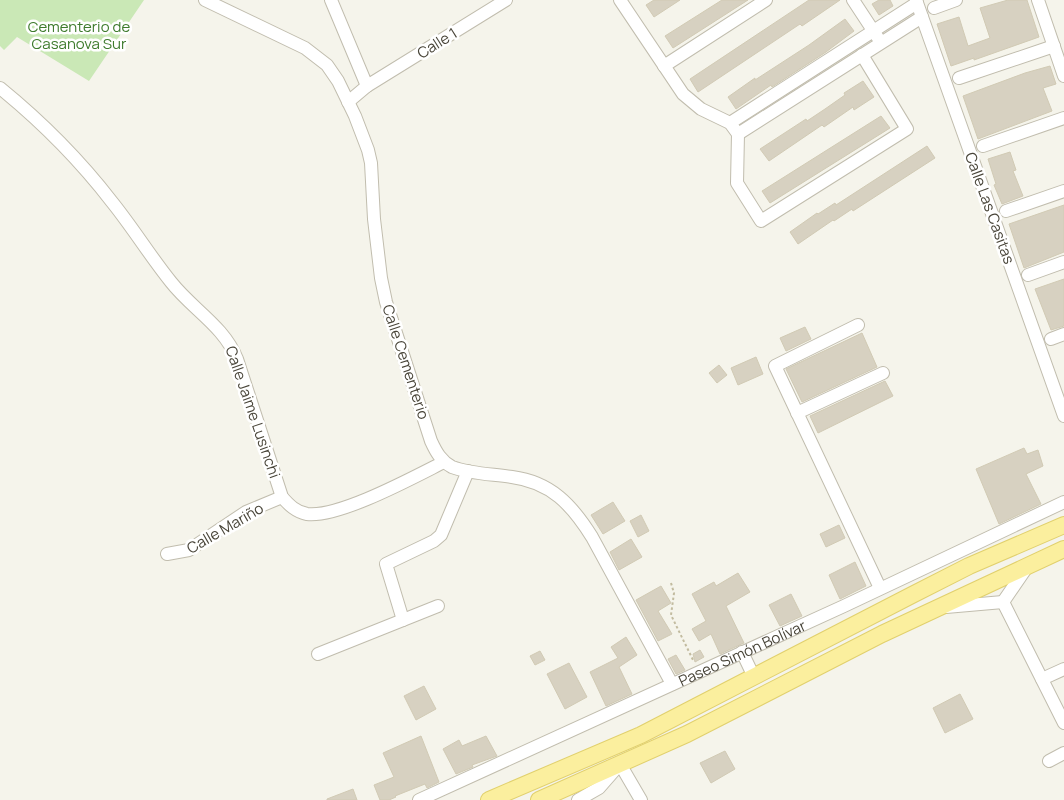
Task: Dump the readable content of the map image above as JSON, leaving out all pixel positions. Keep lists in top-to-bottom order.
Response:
{
  "streets": {
    "main road": ["Paseo Simón Bolívar"],
    "street": [
      "Calle 1",
      "Calle Las Casitas",
      "Calle Cementerio",
      "Calle Jaime Lusinchi",
      "Calle Mariño"
    ]
  },
  "crossings": [
    ["Calle 1", "Calle Cementerio"],
    ["Calle Cementerio", "Calle Jaime Lusinchi"],
    ["Calle Jaime Lusinchi", "Calle Mariño"]
  ],
  "parks": ["Cementerio de Casanova Sur"]
}
